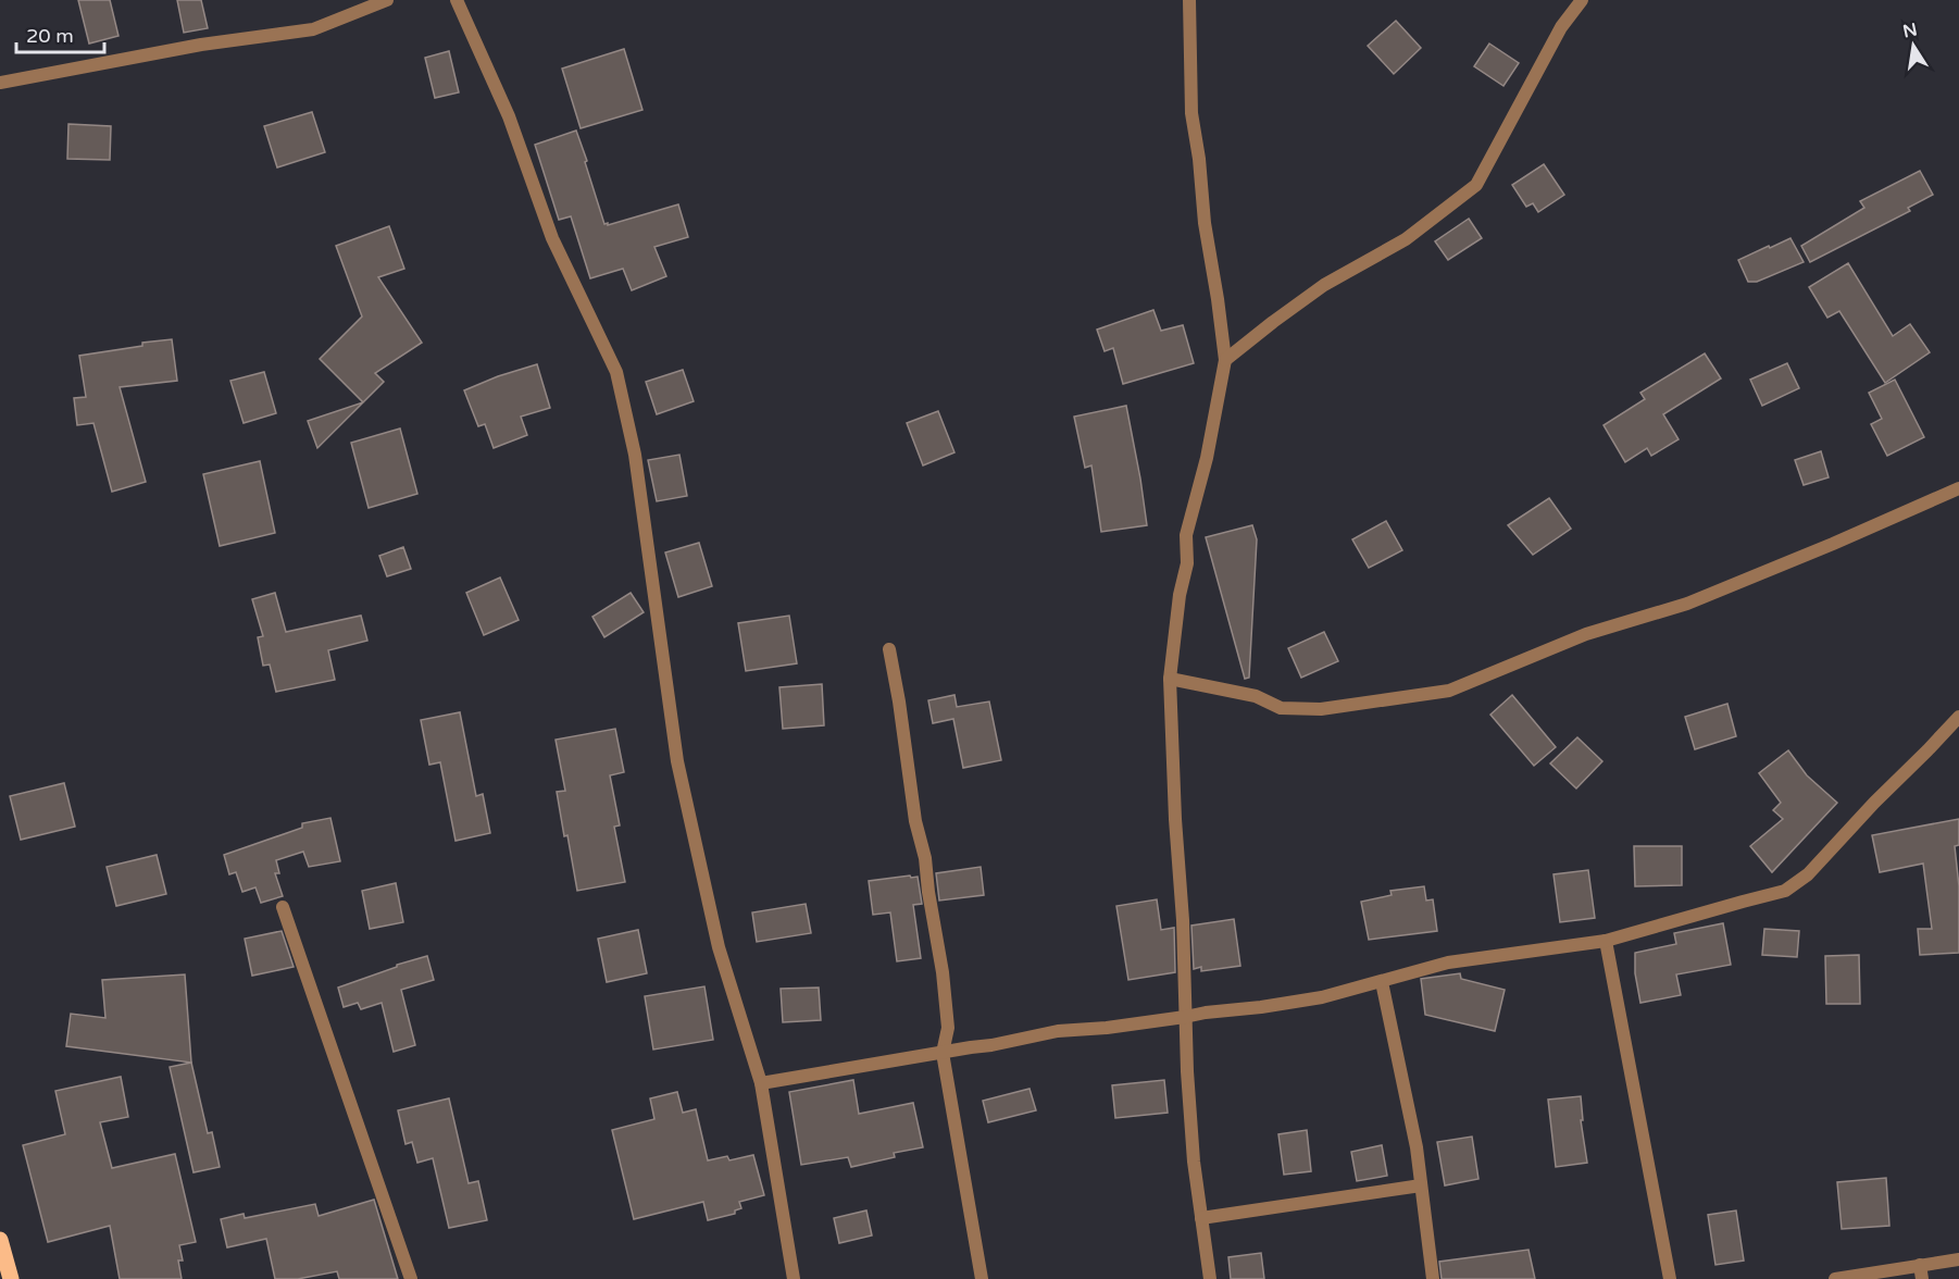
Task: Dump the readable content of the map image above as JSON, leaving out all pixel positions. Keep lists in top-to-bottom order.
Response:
{
  "scale_bar": "20 m",
  "north": "top"
}
